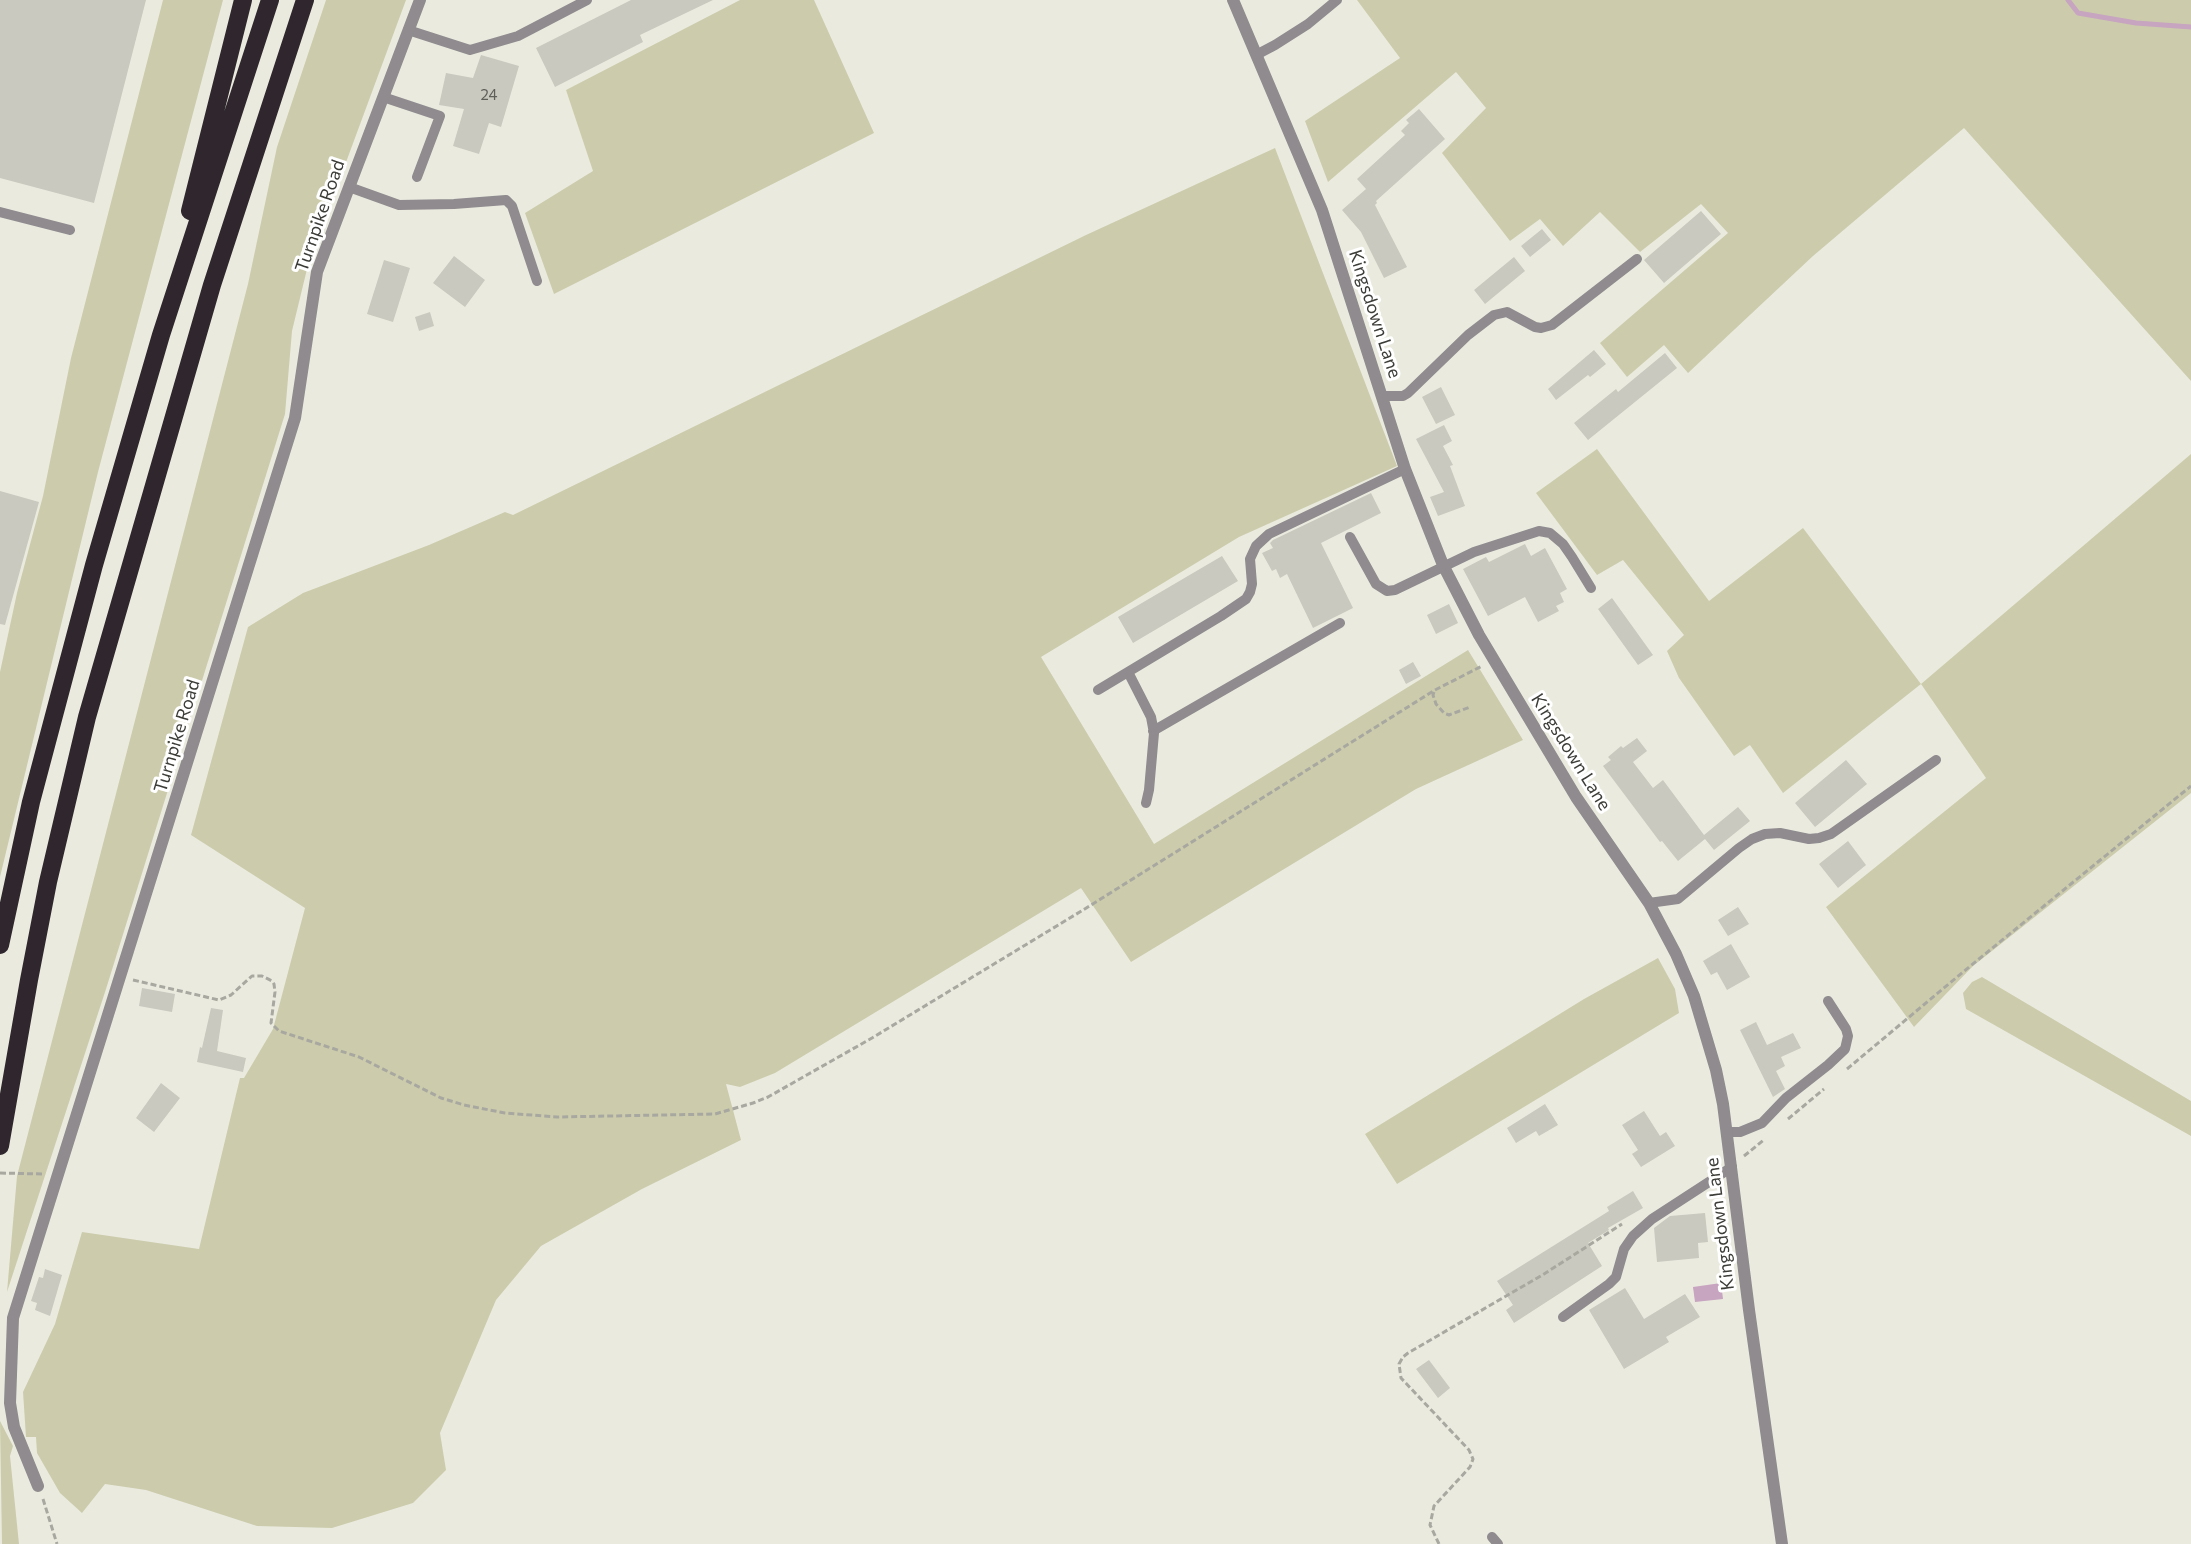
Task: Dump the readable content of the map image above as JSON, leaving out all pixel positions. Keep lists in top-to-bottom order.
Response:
{
  "streets": {
    "street": ["Turnpike Road", "Kingsdown Lane"]
  },
  "house_numbers": ["24"]
}
